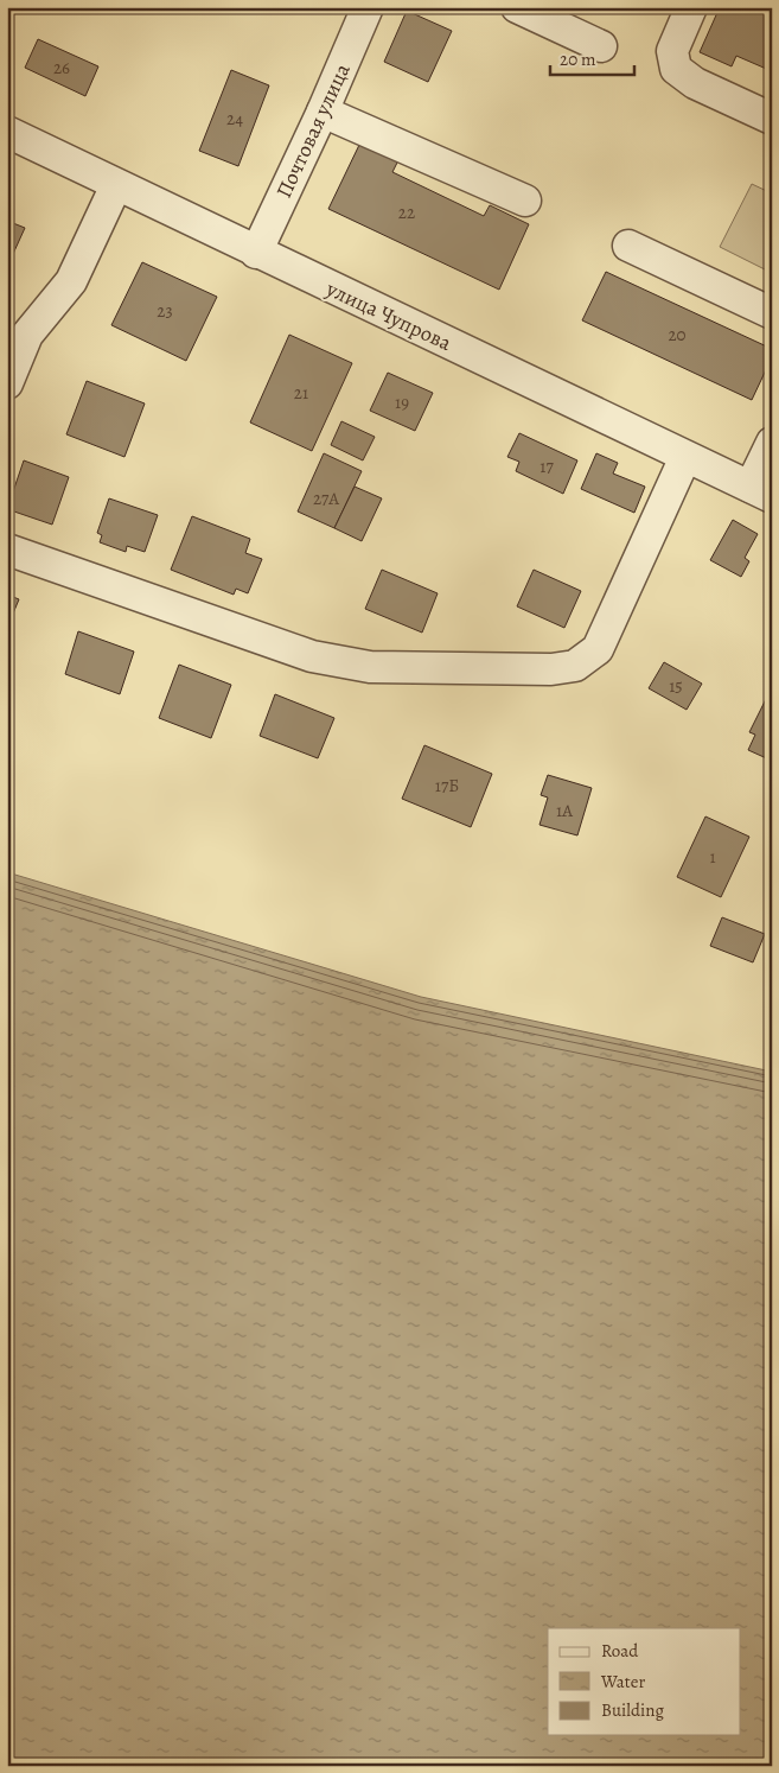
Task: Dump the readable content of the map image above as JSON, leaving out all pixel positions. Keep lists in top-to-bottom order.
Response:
{
  "streets": {
    "street": ["Почтовая улица", "улица Чупрова"]
  },
  "crossings": [
    ["Почтовая улица", "улица Чупрова"]
  ],
  "house_numbers": [
    "26",
    "24",
    "22",
    "23",
    "20",
    "21",
    "19",
    "17",
    "27А",
    "15",
    "17Б",
    "1А",
    "1"
  ],
  "legend": ["Road", "Water", "Building"],
  "scale_bar": "20 m"
}
